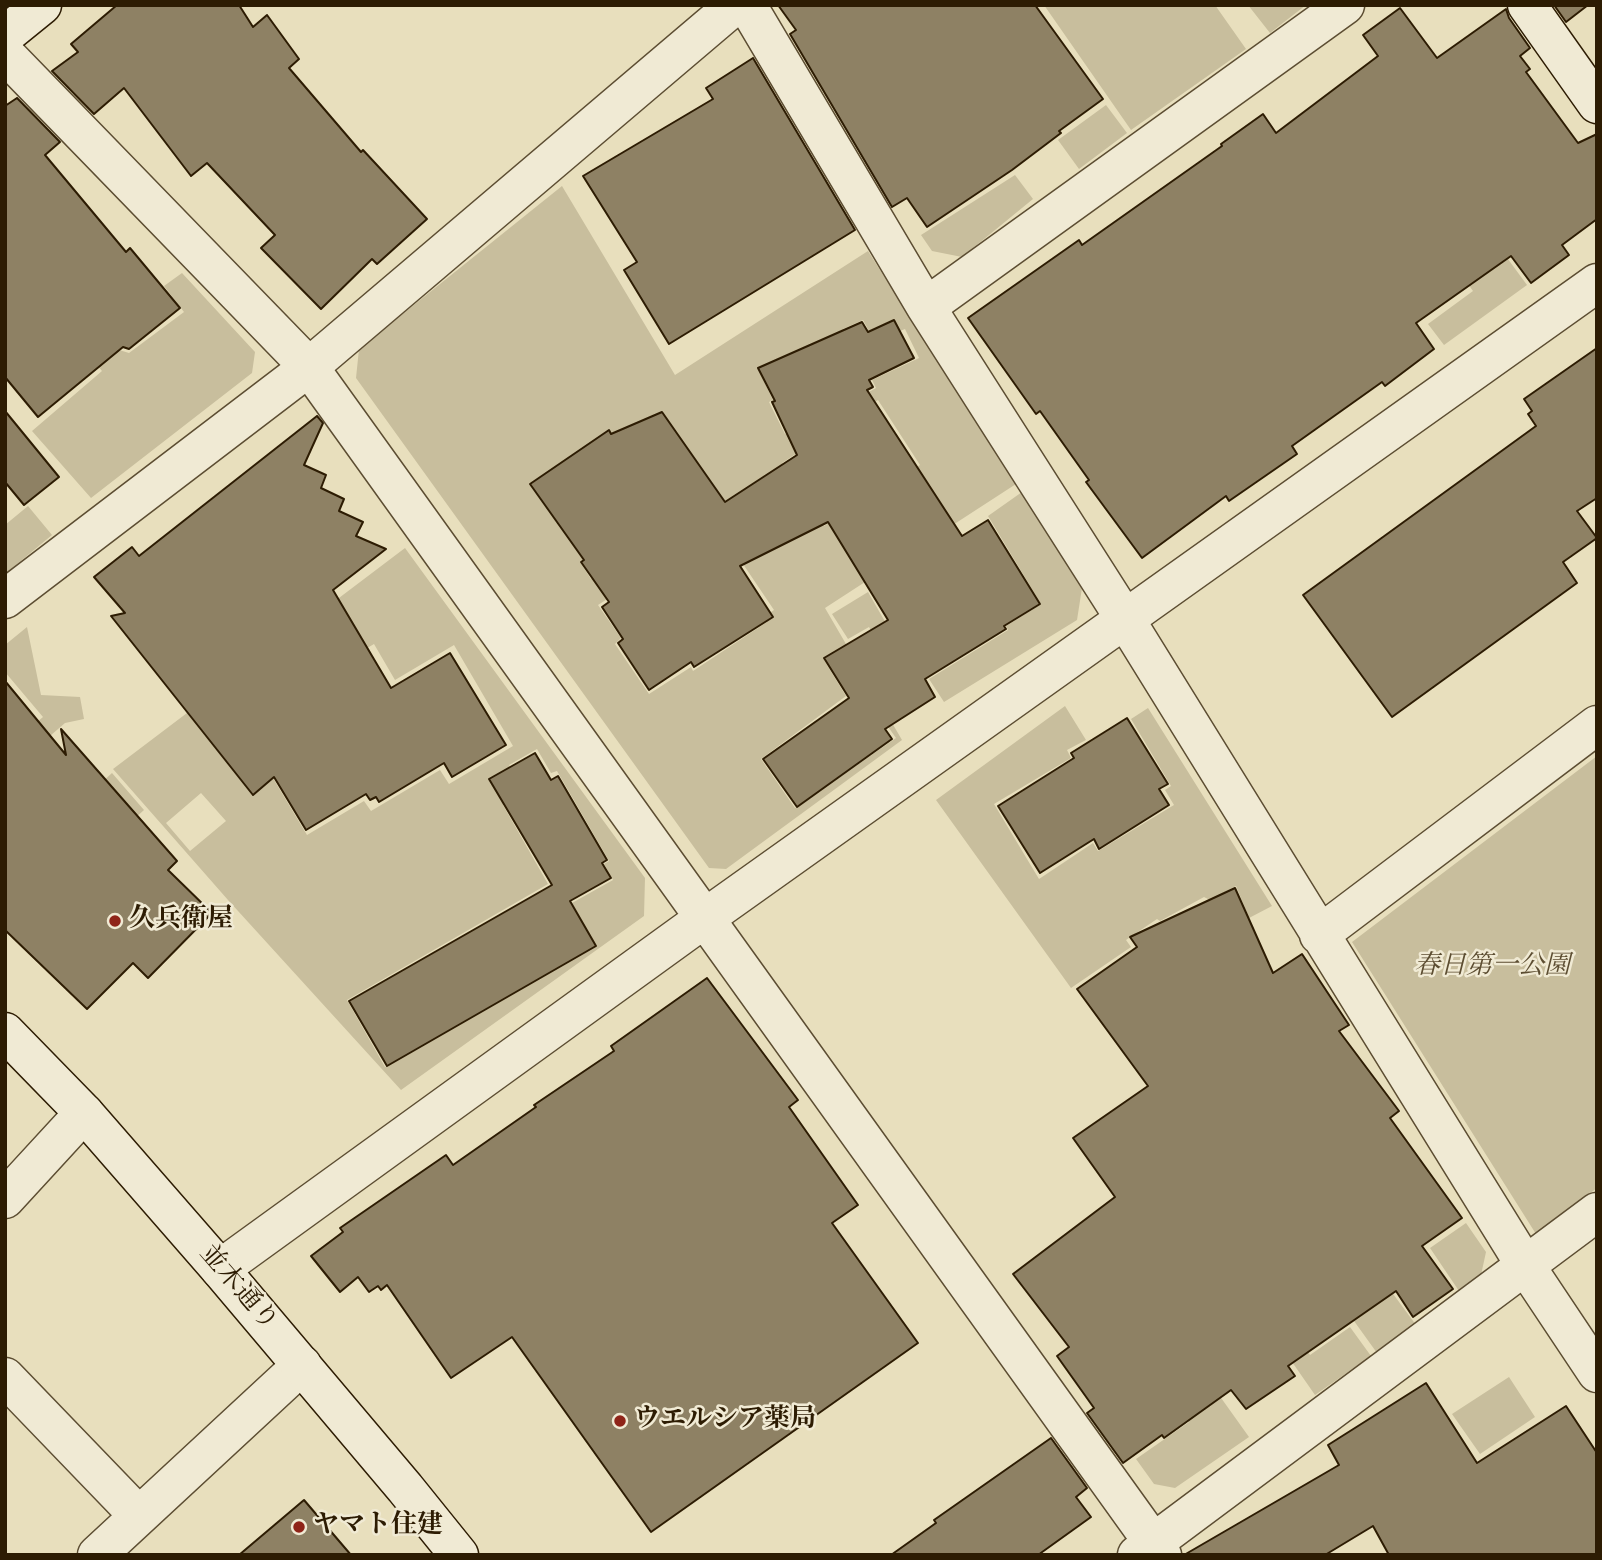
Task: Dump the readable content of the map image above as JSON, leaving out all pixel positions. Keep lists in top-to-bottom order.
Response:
{
  "streets": {
    "street": ["並木通り"]
  },
  "parks": ["春日第一公園"],
  "places": ["久兵衛屋", "ウエルシア薬局", "ヤマト住建"]
}
